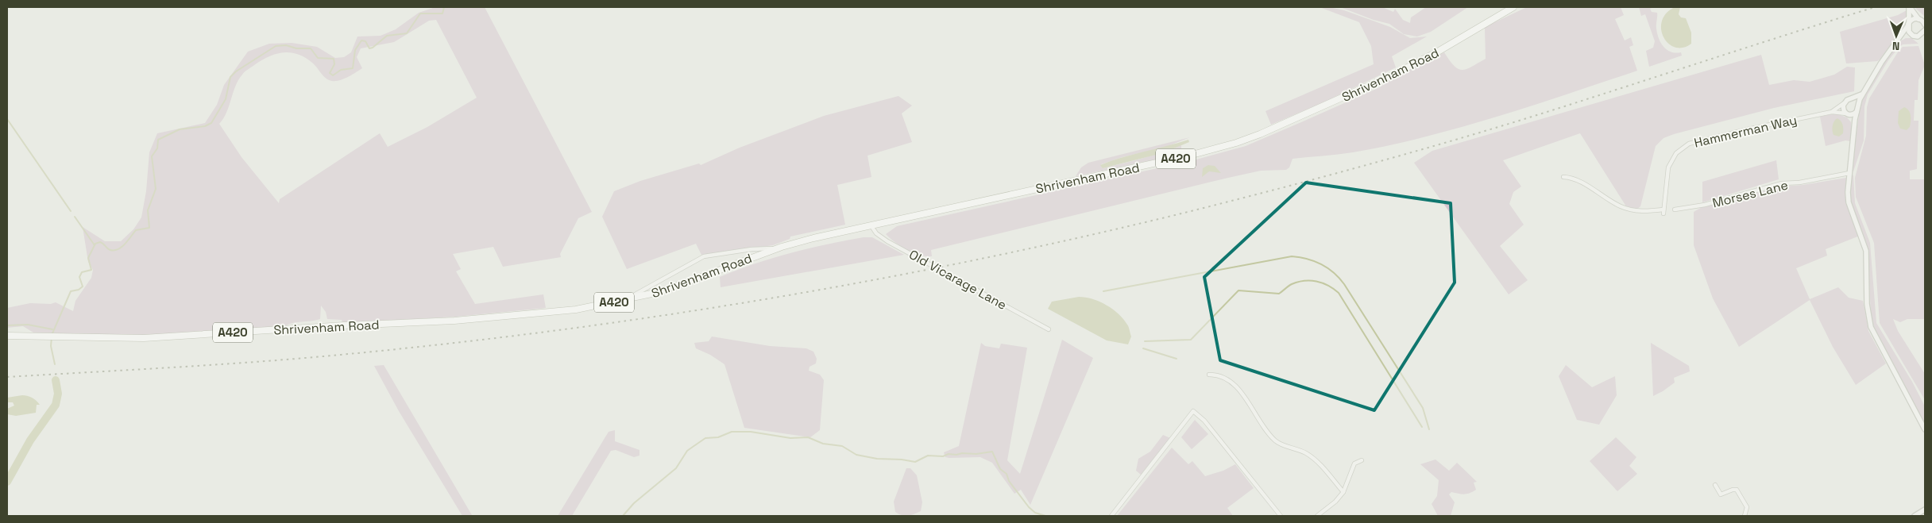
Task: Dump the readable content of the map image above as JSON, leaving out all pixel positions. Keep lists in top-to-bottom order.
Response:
{
  "streets": {
    "highway": ["Shrivenham Road", "A420"],
    "street": ["Hammerman Way", "Morses Lane", "Old Vicarage Lane"]
  },
  "crossings": [
    ["Shrivenham Road", "Old Vicarage Lane"]
  ],
  "north": "bottom"
}
